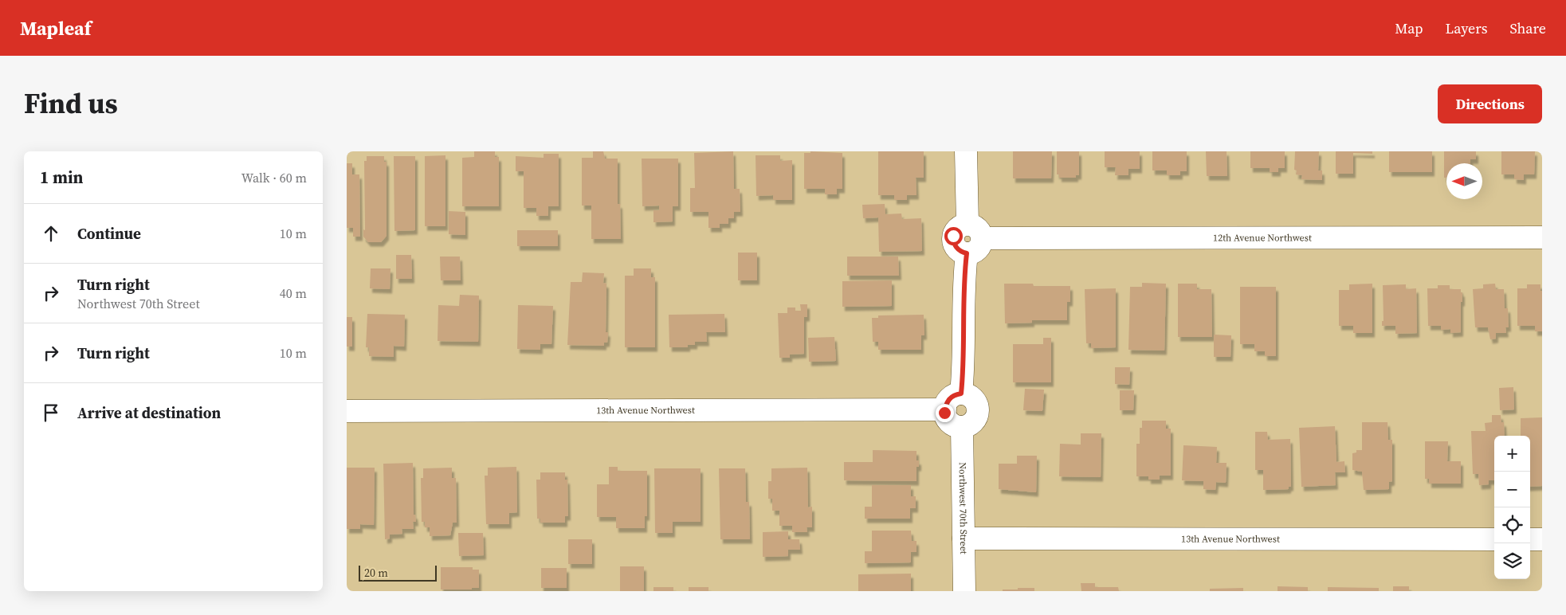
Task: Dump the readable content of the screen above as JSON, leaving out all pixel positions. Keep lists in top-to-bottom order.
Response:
{
  "streets": {
    "street": ["12th Avenue Northwest", "13th Avenue Northwest", "Northwest 70th Street"]
  },
  "crossings": [
    ["13th Avenue Northwest", "Northwest 70th Street"]
  ],
  "scale_bar": "20 m",
  "north": "left",
  "page": {
    "header": "Mapleaf",
    "nav": ["Map", "Layers", "Share"],
    "title": "Find us",
    "buttons": "Directions",
    "heading": ["1 min", "Walk · 60 m"],
    "list": [
      ["Continue", "10 m"],
      ["Turn right", "Northwest 70th Street", "40 m"],
      ["Turn right", "10 m"],
      "Arrive at destination"
    ],
    "map_buttons": ["+", "−"],
    "scale": "20 m"
  }
}
